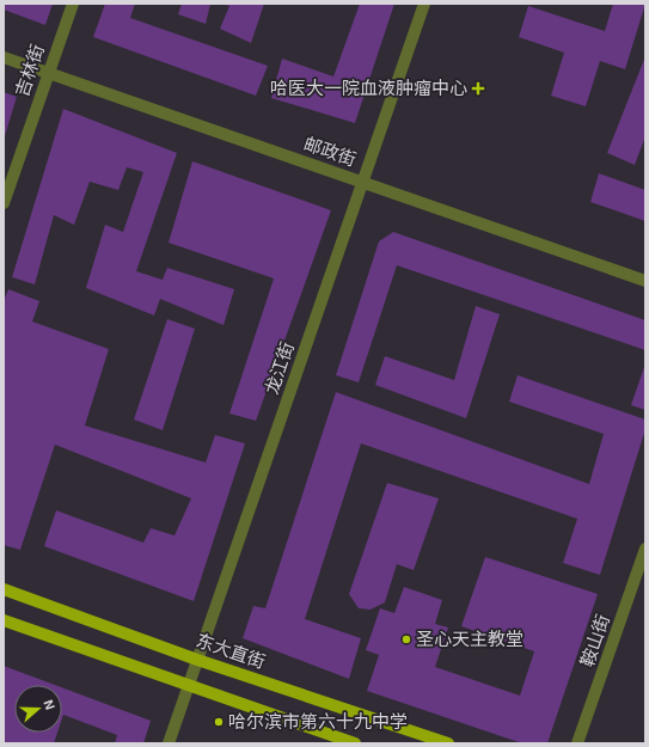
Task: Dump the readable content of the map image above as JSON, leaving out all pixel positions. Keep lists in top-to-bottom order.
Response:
{
  "streets": {
    "main road": ["东大直街"],
    "street": [
      "吉林街",
      "邮政街",
      "龙江街",
      "鞍山街"
    ]
  },
  "crossings": [
    ["吉林街", "邮政街"],
    ["邮政街", "龙江街"],
    ["龙江街", "东大直街"]
  ],
  "places": {
    "health": ["哈医大一院血液肿瘤中心"],
    "other": ["圣心天主教堂", "哈尔滨市第六十九中学"]
  },
  "north": "right"
}
